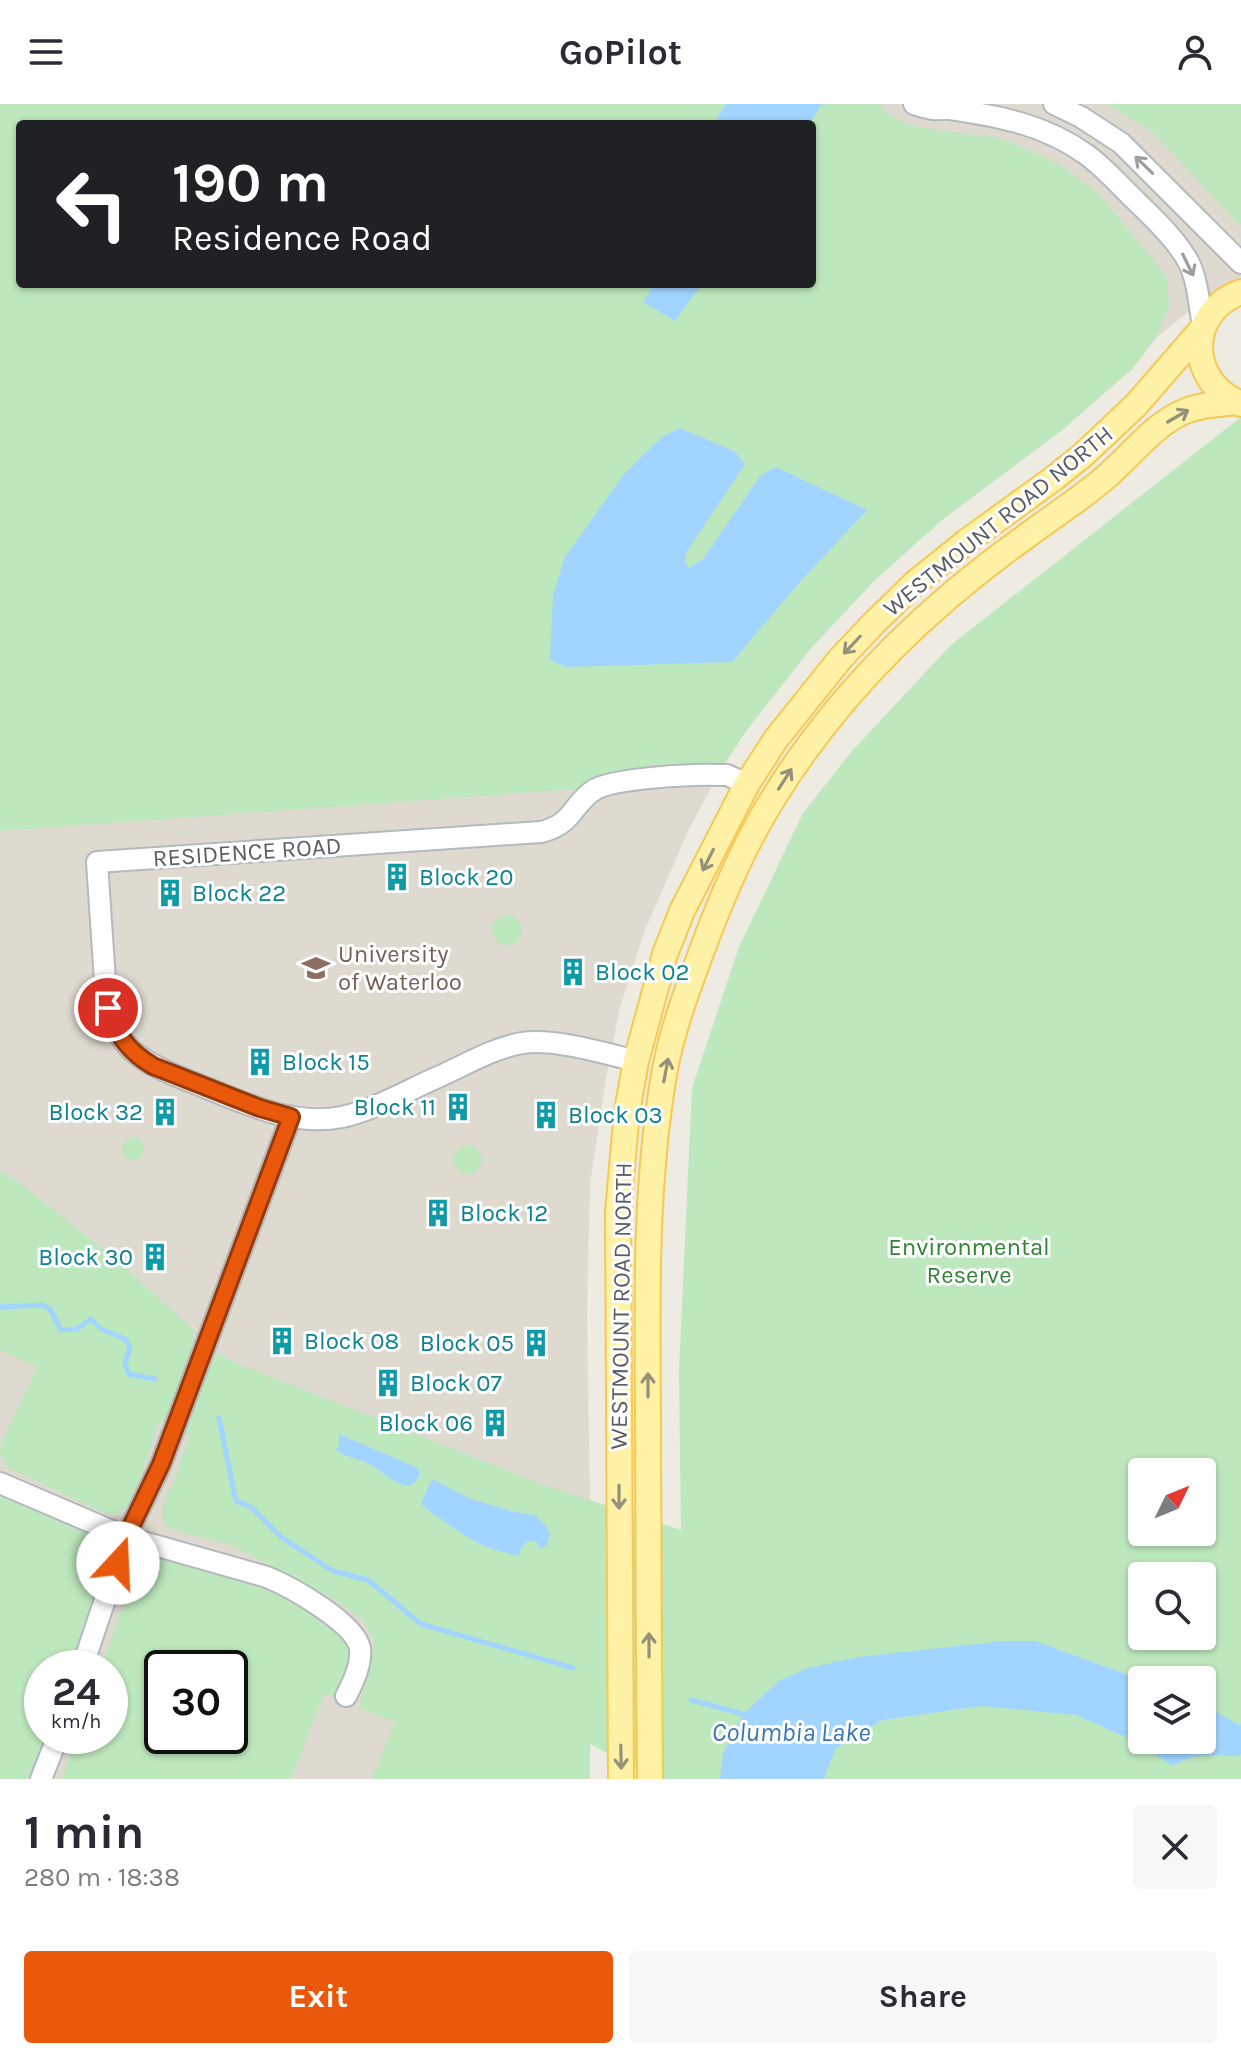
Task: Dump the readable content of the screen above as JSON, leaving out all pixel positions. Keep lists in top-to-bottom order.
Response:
{
  "streets": {
    "main road": ["WESTMOUNT ROAD NORTH"],
    "street": ["RESIDENCE ROAD"]
  },
  "crossings": [
    ["WESTMOUNT ROAD NORTH", "RESIDENCE ROAD"]
  ],
  "water": ["Columbia Lake"],
  "parks": ["Environmental Reserve"],
  "places": {
    "building": [
      "Block 20",
      "Block 22",
      "Block 02",
      "Block 15",
      "Block 11",
      "Block 32",
      "Block 03",
      "Block 12",
      "Block 30",
      "Block 08",
      "Block 05",
      "Block 07",
      "Block 06"
    ],
    "school or university": ["University of Waterloo"]
  },
  "north": "top right",
  "page": {
    "header": "GoPilot",
    "turn": ["190 m", "Residence Road"],
    "speed": "24 km/h",
    "limit": "30",
    "heading": ["1 min", "280 m · 18:38"],
    "buttons": ["Exit", "Share"]
  }
}
